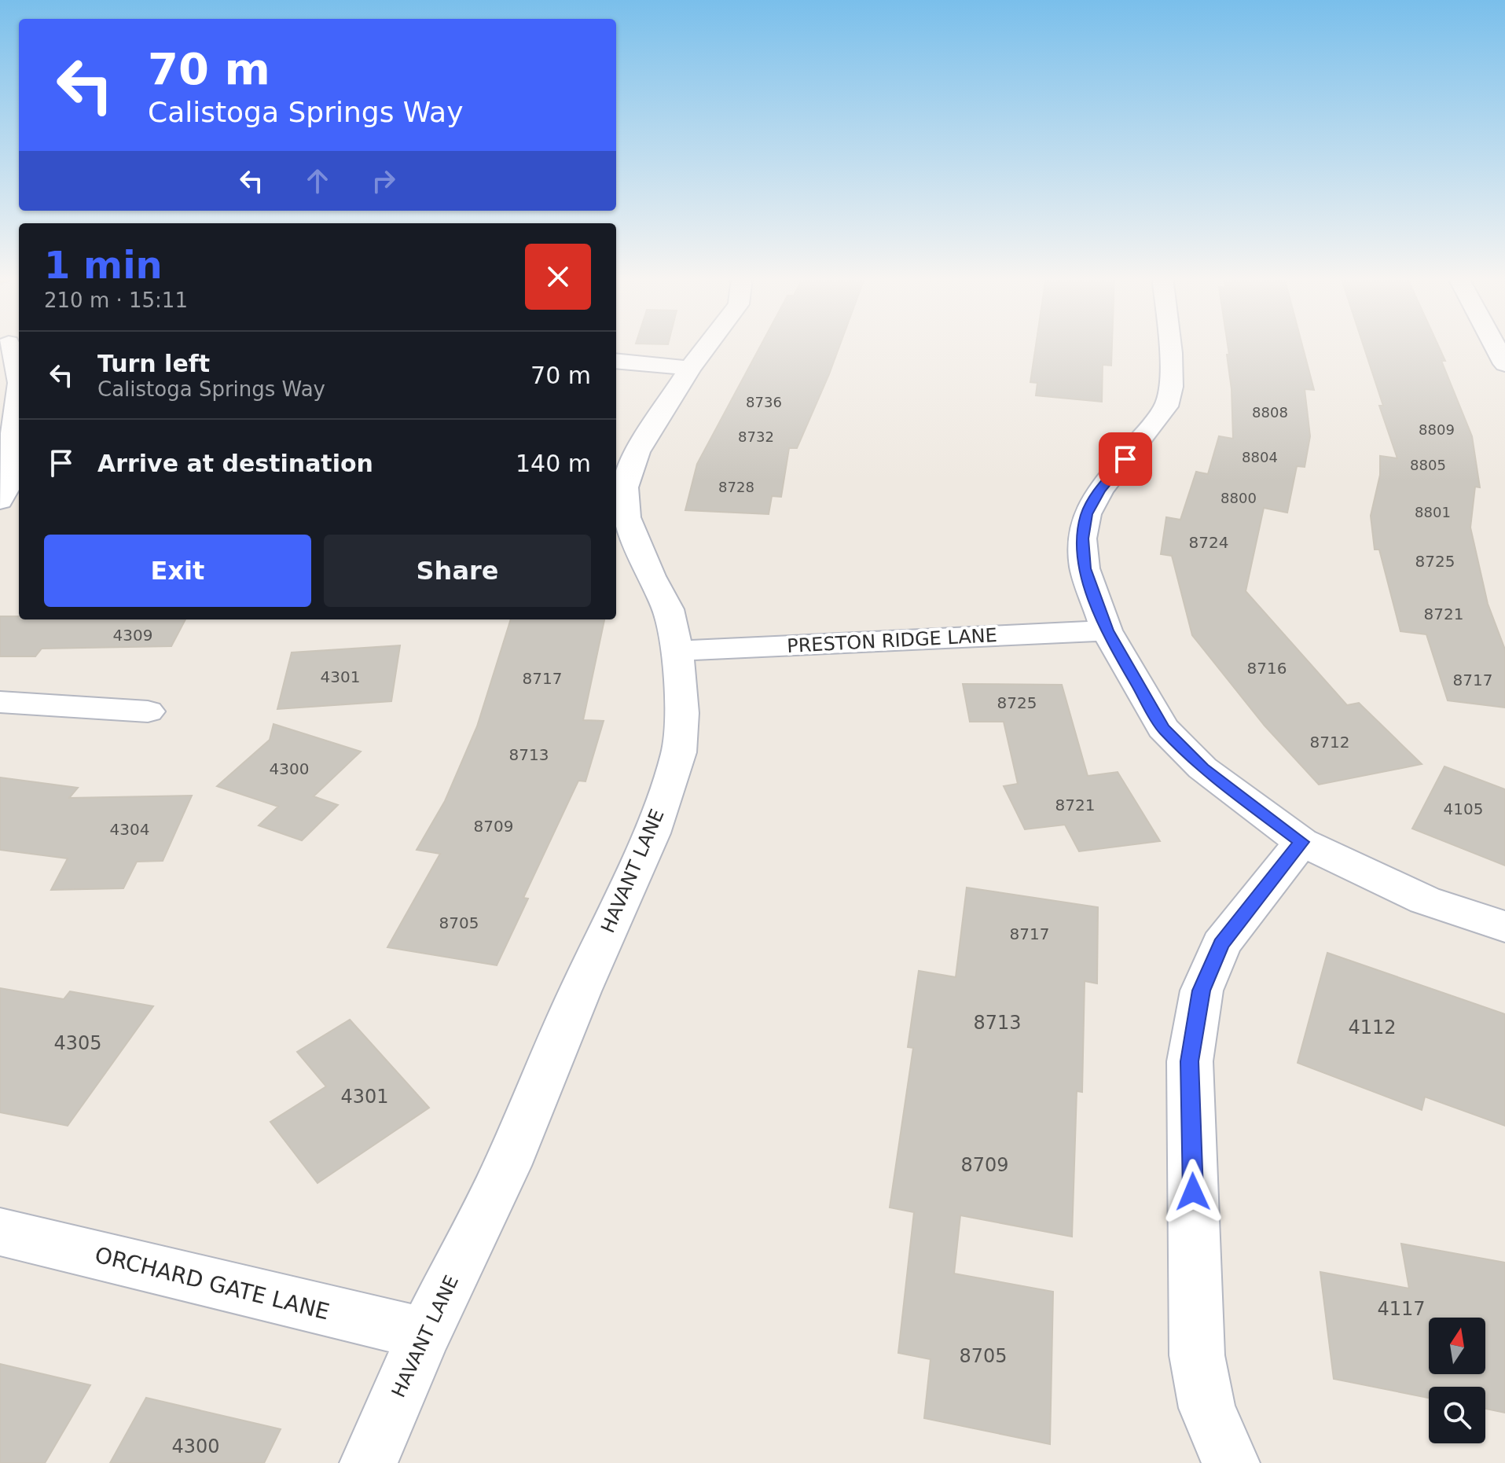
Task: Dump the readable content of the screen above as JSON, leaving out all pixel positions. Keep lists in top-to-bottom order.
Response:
{
  "streets": {
    "street": ["PRESTON RIDGE LANE", "HAVANT LANE", "ORCHARD GATE LANE"]
  },
  "crossings": [
    ["PRESTON RIDGE LANE", "HAVANT LANE"],
    ["HAVANT LANE", "ORCHARD GATE LANE"]
  ],
  "house_numbers": [
    "8736",
    "8808",
    "8809",
    "8732",
    "8804",
    "8805",
    "8728",
    "8800",
    "8801",
    "8724",
    "8725",
    "8721",
    "4309",
    "8716",
    "4301",
    "8717",
    "8717",
    "8725",
    "8712",
    "8713",
    "4300",
    "8721",
    "4105",
    "8709",
    "4304",
    "8705",
    "8717",
    "8713",
    "4112",
    "4305",
    "4301",
    "8709",
    "4117",
    "8705",
    "4300"
  ],
  "north": "top",
  "page": {
    "turn": ["70 m", "Calistoga Springs Way"],
    "heading": ["1 min", "210 m · 15:11"],
    "list": [
      {
        "name": "Turn left",
        "note": "Calistoga Springs Way",
        "value": "70 m"
      },
      {
        "name": "Arrive at destination",
        "value": "140 m"
      }
    ],
    "buttons": ["Exit", "Share"]
  }
}
